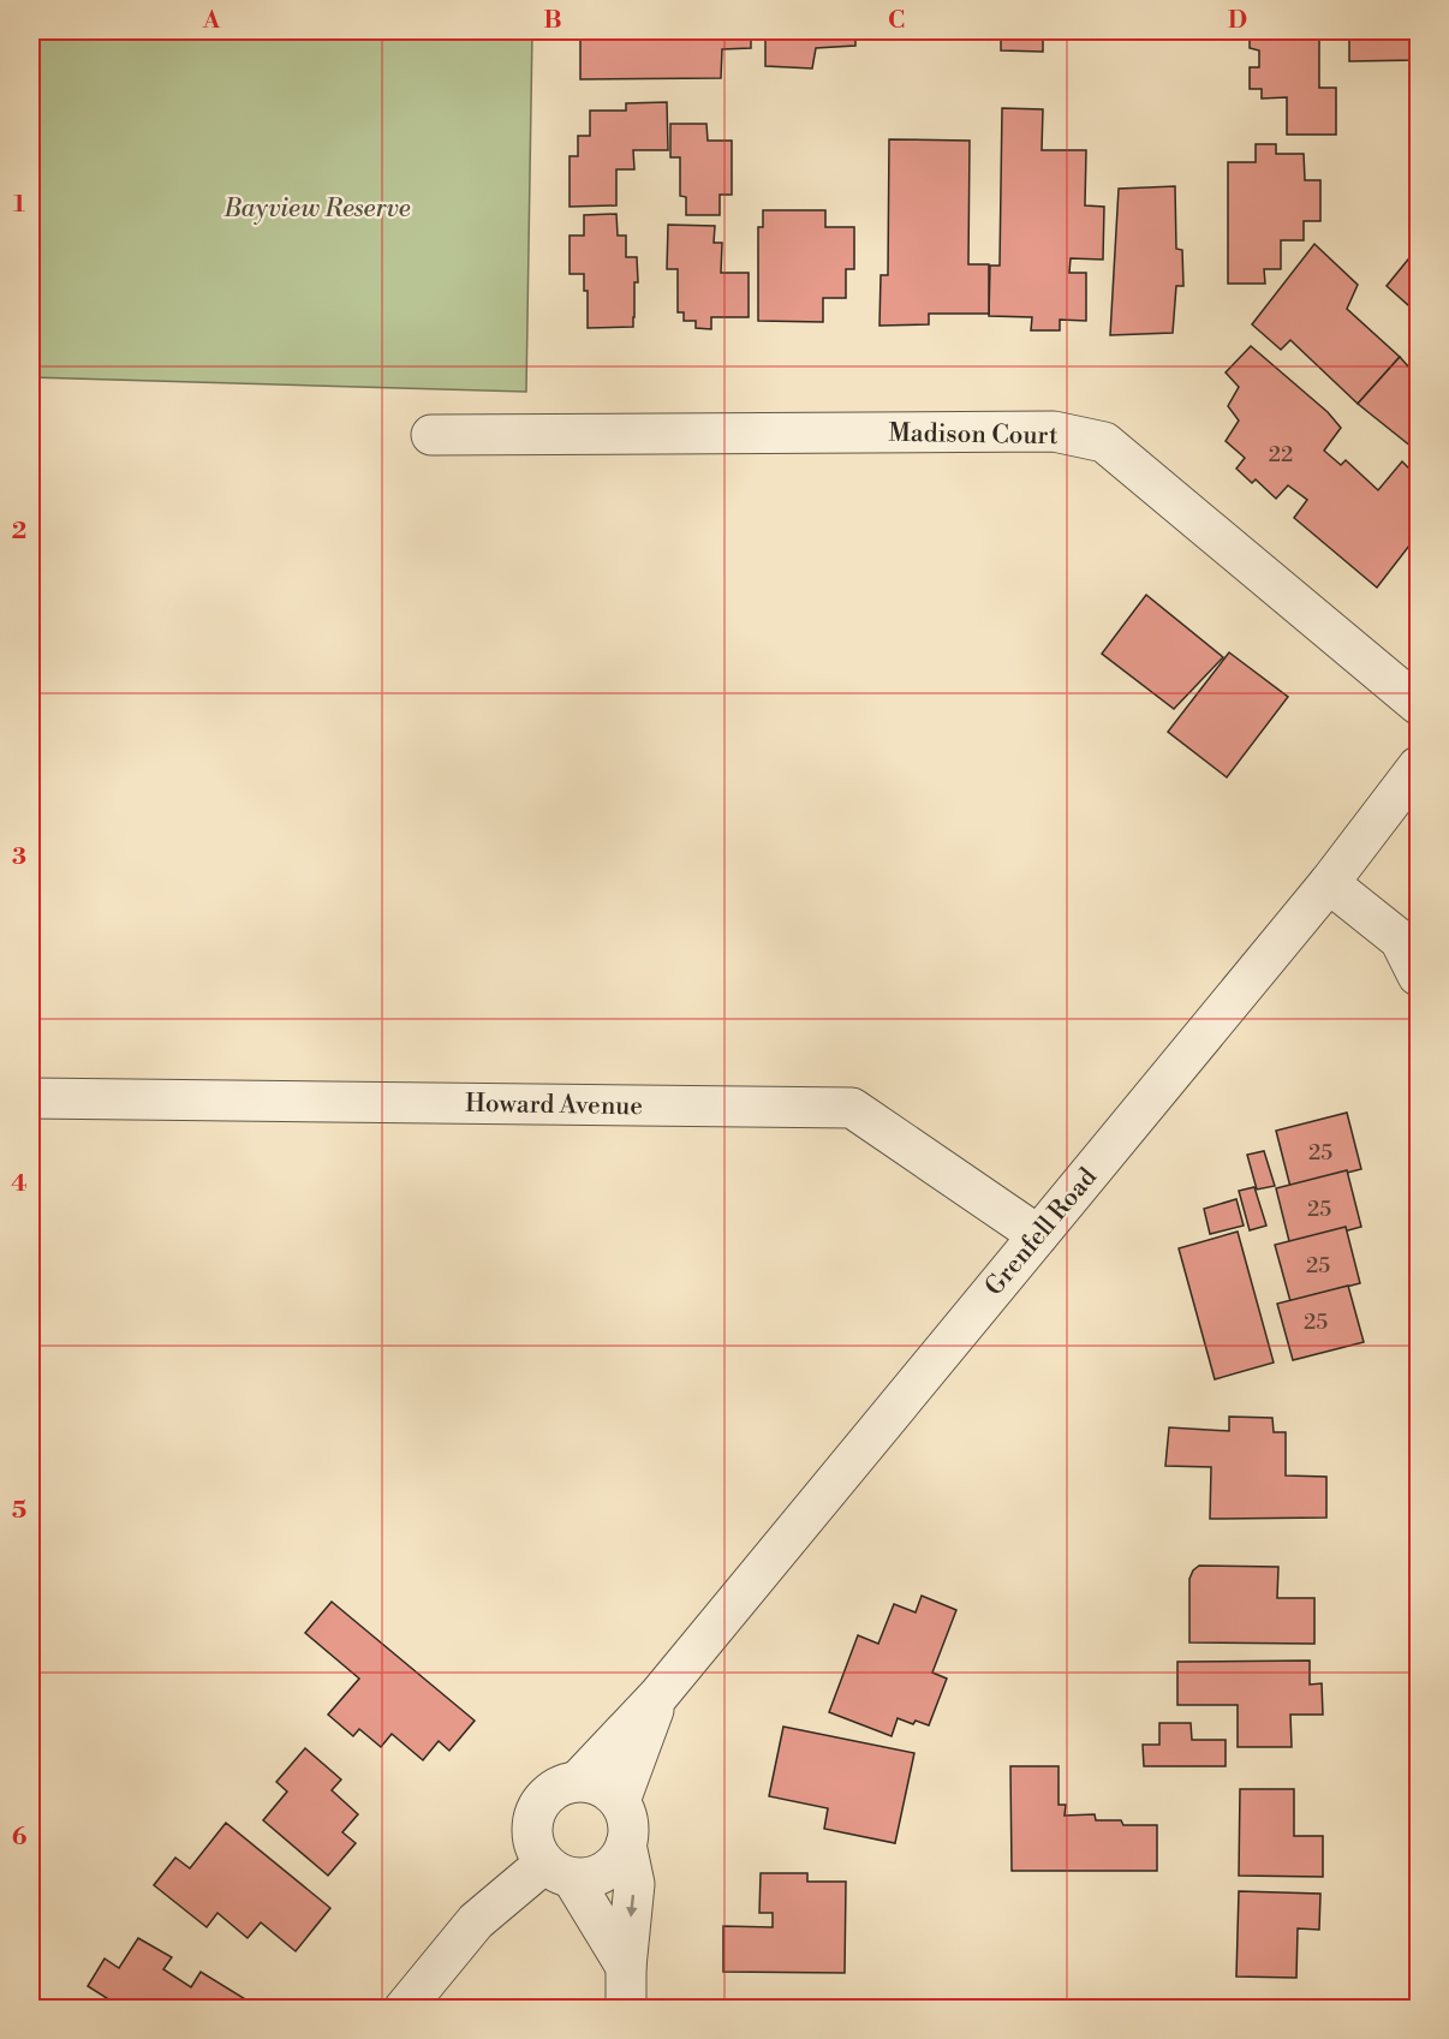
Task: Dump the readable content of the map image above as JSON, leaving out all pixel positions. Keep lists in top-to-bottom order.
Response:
{
  "streets": {
    "street": ["Madison Court", "Howard Avenue", "Grenfell Road"]
  },
  "crossings": [
    ["Howard Avenue", "Grenfell Road"]
  ],
  "parks": ["Bayview Reserve"],
  "house_numbers": [
    "22",
    "25",
    "25",
    "25",
    "25"
  ],
  "grid": {
    "columns": [
      "A",
      "B",
      "C",
      "D"
    ],
    "rows": [
      "1",
      "2",
      "3",
      "4",
      "5",
      "6"
    ]
  }
}
